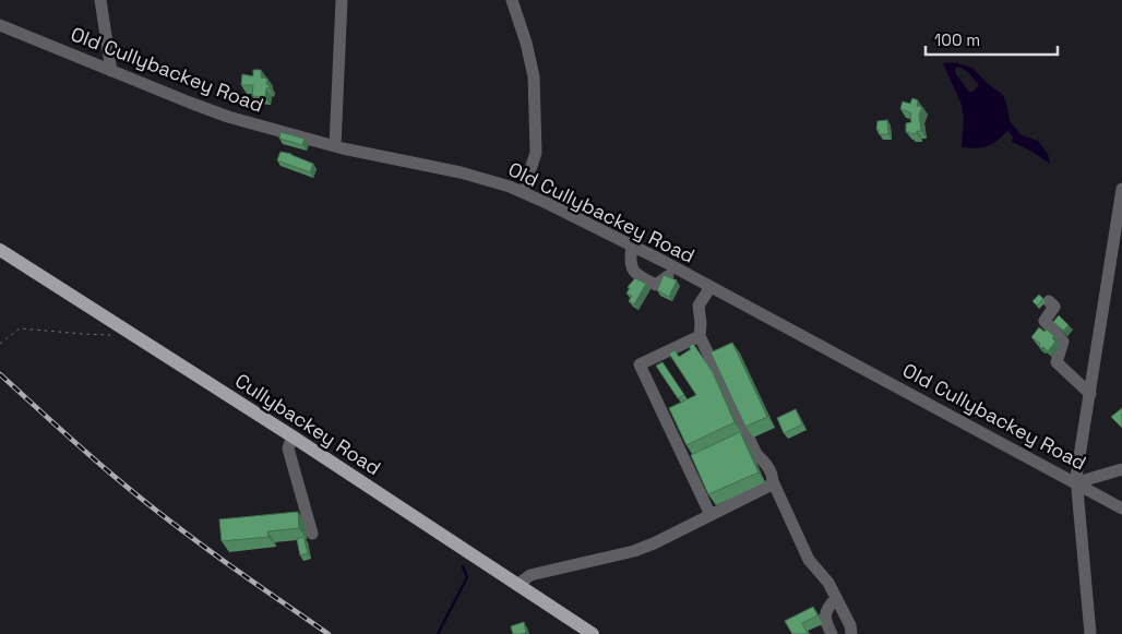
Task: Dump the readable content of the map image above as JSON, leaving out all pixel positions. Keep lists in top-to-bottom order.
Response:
{
  "streets": {
    "main road": ["Cullybackey Road"],
    "street": ["Old Cullybackey Road"]
  },
  "scale_bar": "100 m"
}
